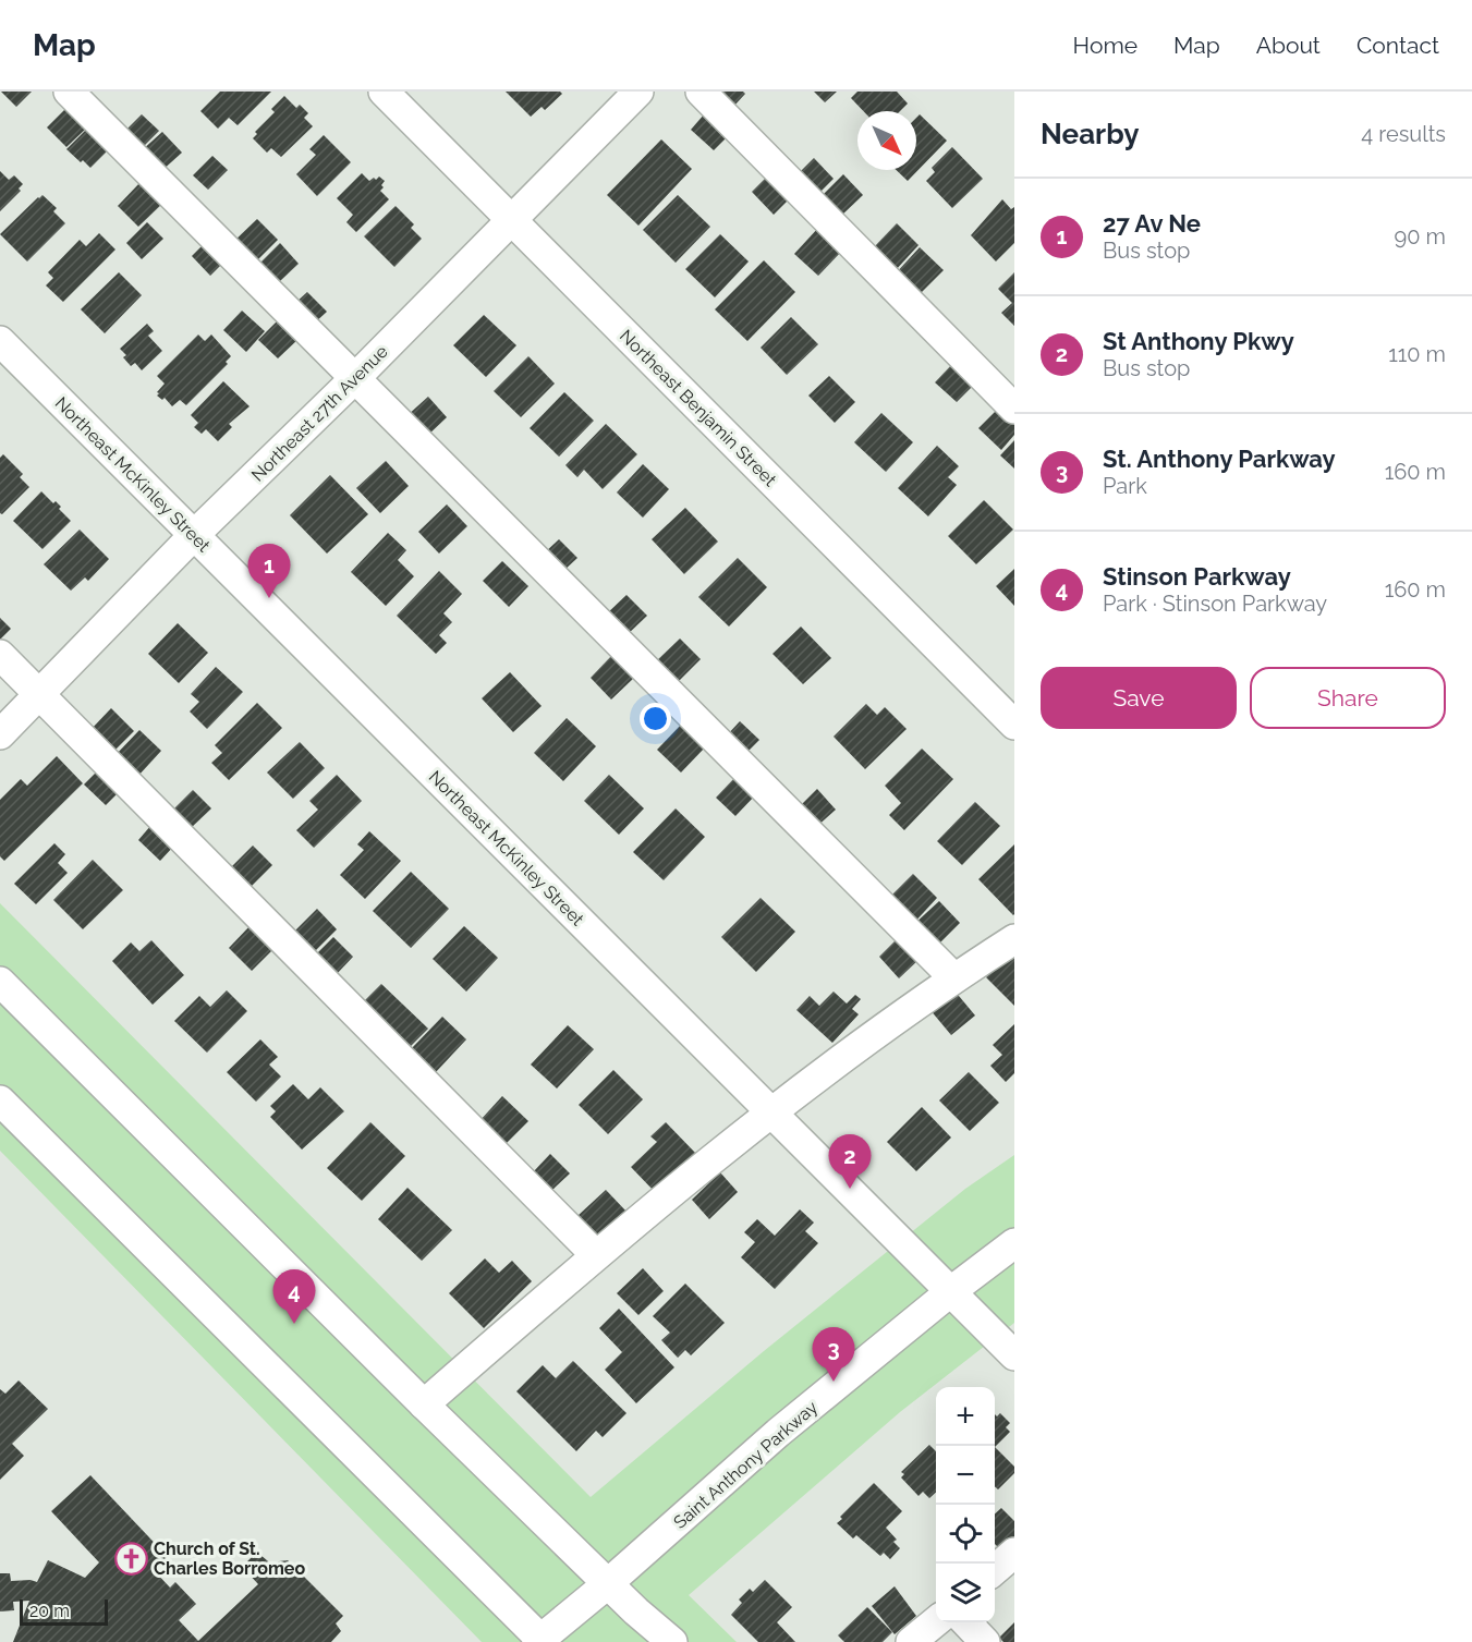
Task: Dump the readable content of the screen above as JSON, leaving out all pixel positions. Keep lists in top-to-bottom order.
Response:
{
  "streets": {
    "street": [
      "Northeast Benjamin Street",
      "Northeast 27th Avenue",
      "Northeast McKinley Street",
      "Saint Anthony Parkway"
    ]
  },
  "crossings": [
    ["Northeast Benjamin Street", "Northeast 27th Avenue"],
    ["Northeast 27th Avenue", "Northeast McKinley Street"],
    ["Northeast McKinley Street", "Saint Anthony Parkway"]
  ],
  "places": {
    "church": ["Church of St. Charles Borromeo"]
  },
  "scale_bar": "20 m",
  "north": "bottom right",
  "page": {
    "header": "Map",
    "nav": [
      "Home",
      "Map",
      "About",
      "Contact"
    ],
    "heading": ["Nearby", "4 results"],
    "list": [
      {
        "mark": "1",
        "name": "27 Av Ne",
        "note": "Bus stop",
        "value": "90 m"
      },
      {
        "mark": "2",
        "name": "St Anthony Pkwy",
        "note": "Bus stop",
        "value": "110 m"
      },
      {
        "mark": "3",
        "name": "St. Anthony Parkway",
        "note": "Park",
        "value": "160 m"
      },
      {
        "mark": "4",
        "name": "Stinson Parkway",
        "note": "Park · Stinson Parkway",
        "value": "160 m"
      }
    ],
    "pins": [
      "1",
      "2",
      "4",
      "3"
    ],
    "buttons": ["Save", "Share"],
    "map_buttons": ["+", "−"],
    "scale": "20 m"
  }
}
